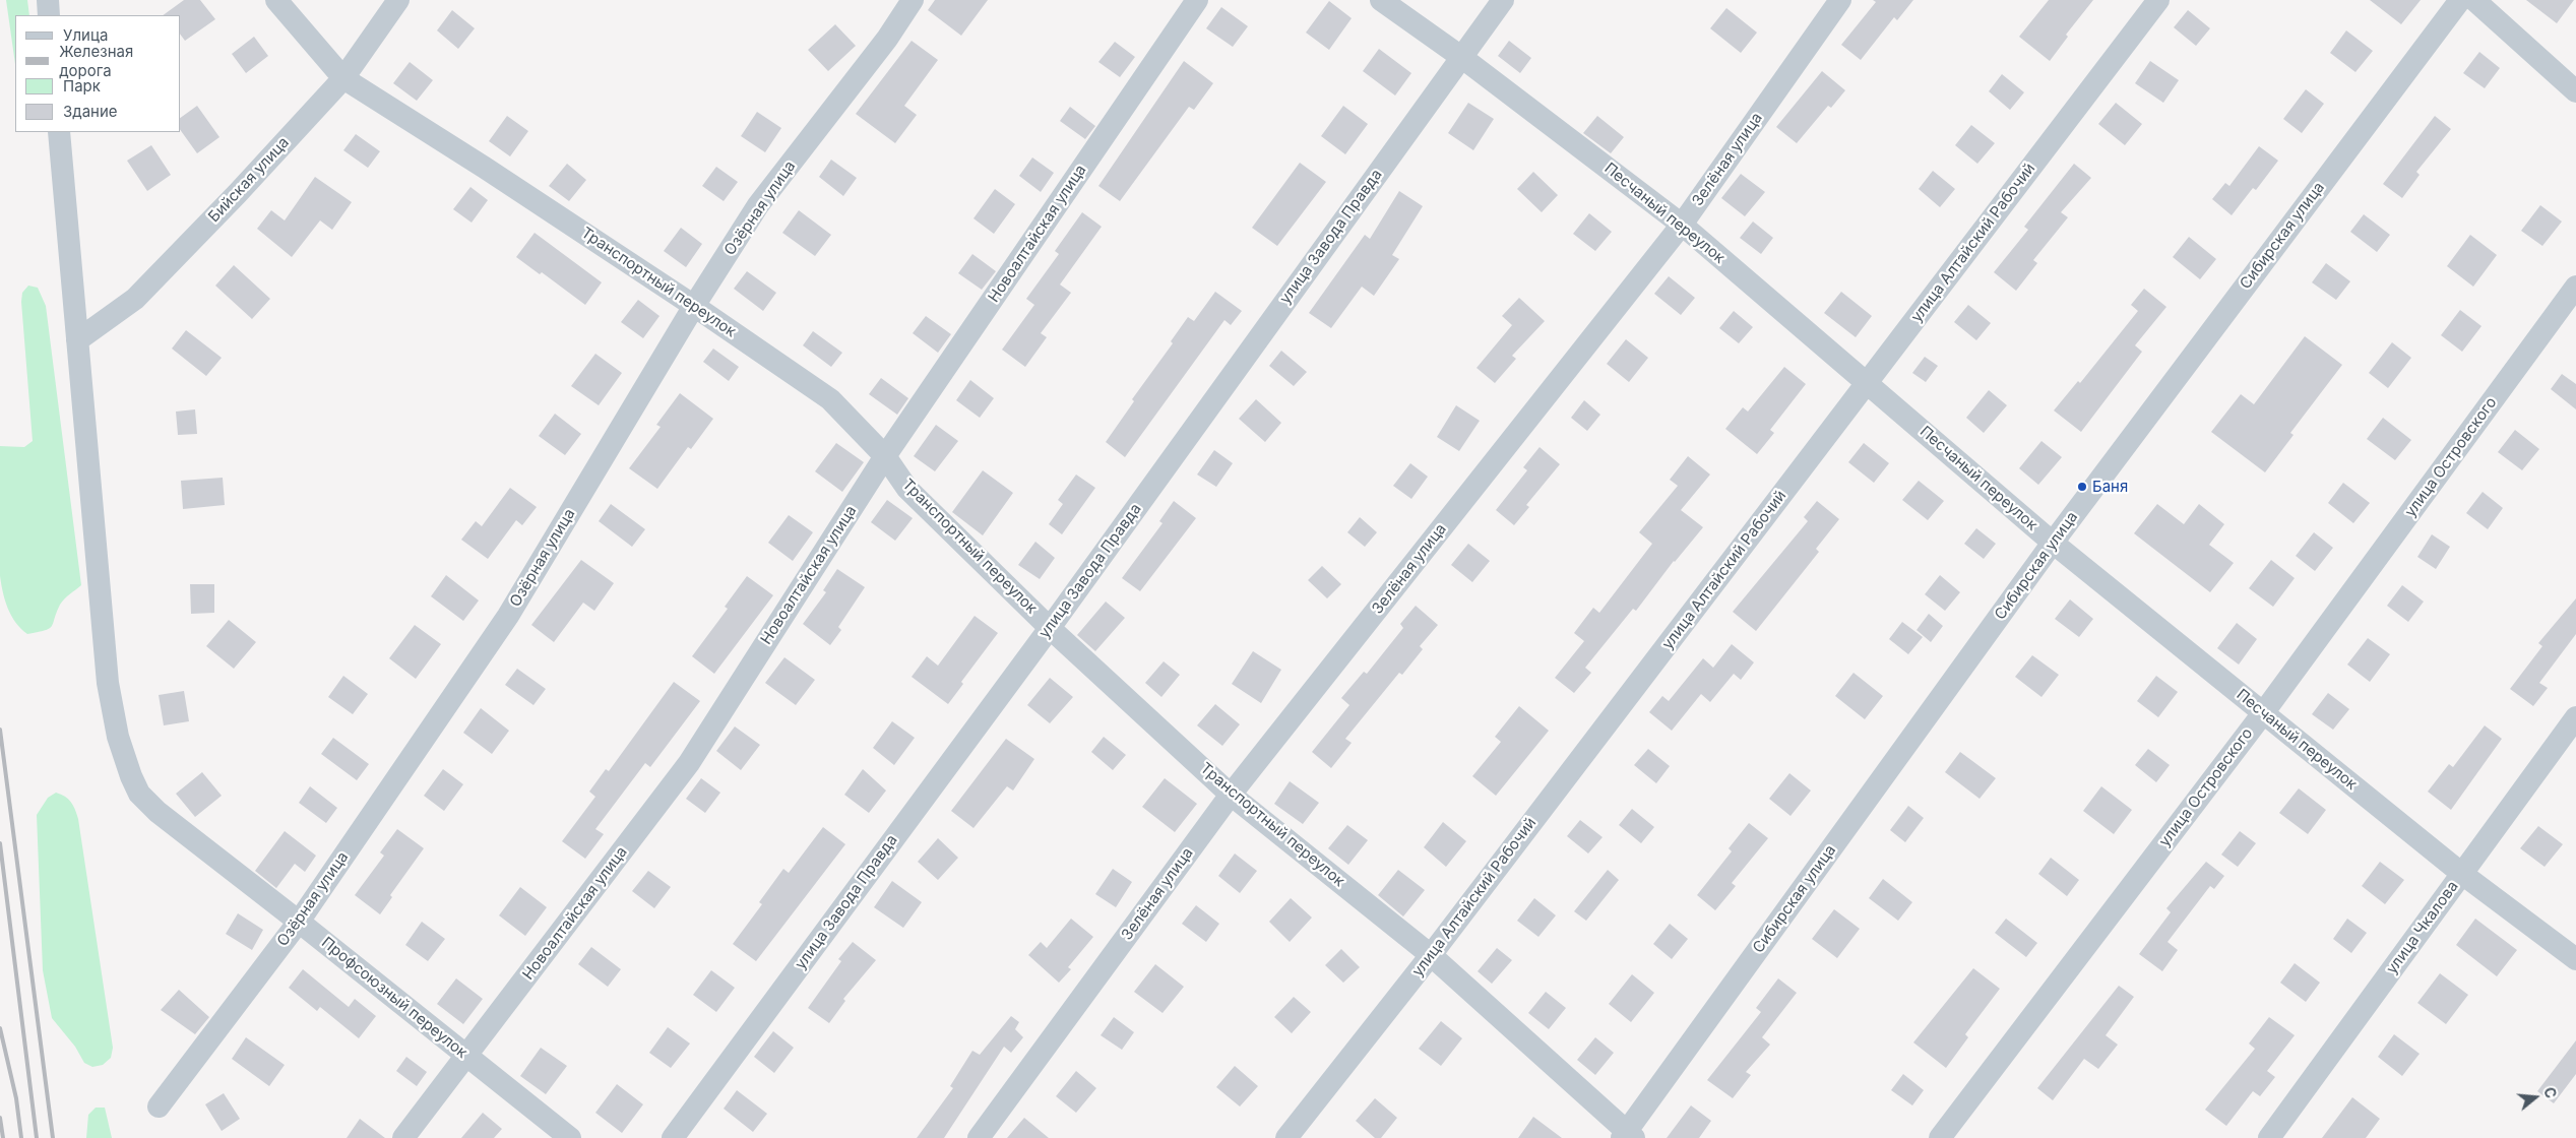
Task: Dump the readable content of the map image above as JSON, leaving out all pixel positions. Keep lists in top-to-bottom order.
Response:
{
  "streets": {
    "street": [
      "Зелёная улица",
      "Бийская улица",
      "Озёрная улица",
      "Песчаный переулок",
      "Новоалтайская улица",
      "Сибирская улица",
      "улица Завода Правда",
      "улица Алтайский Рабочий",
      "Транспортный переулок",
      "улица Островского",
      "улица Чкалова",
      "Профсоюзный переулок"
    ]
  },
  "crossings": [
    ["Зелёная улица", "Песчаный переулок"],
    ["Зелёная улица", "Транспортный переулок"],
    ["Бийская улица", "Транспортный переулок"],
    ["Бийская улица", "Профсоюзный переулок"],
    ["Озёрная улица", "Транспортный переулок"],
    ["Озёрная улица", "Профсоюзный переулок"],
    ["Песчаный переулок", "Сибирская улица"],
    ["Песчаный переулок", "улица Завода Правда"],
    ["Песчаный переулок", "улица Алтайский Рабочий"],
    ["Песчаный переулок", "улица Островского"],
    ["Песчаный переулок", "улица Чкалова"],
    ["Новоалтайская улица", "Транспортный переулок"],
    ["Новоалтайская улица", "Профсоюзный переулок"],
    ["Сибирская улица", "Транспортный переулок"],
    ["улица Завода Правда", "Транспортный переулок"],
    ["улица Алтайский Рабочий", "Транспортный переулок"]
  ],
  "places": ["Баня"],
  "legend": [
    "Улица",
    "Железная дорога",
    "Парк",
    "Здание"
  ],
  "north": "right"
}
